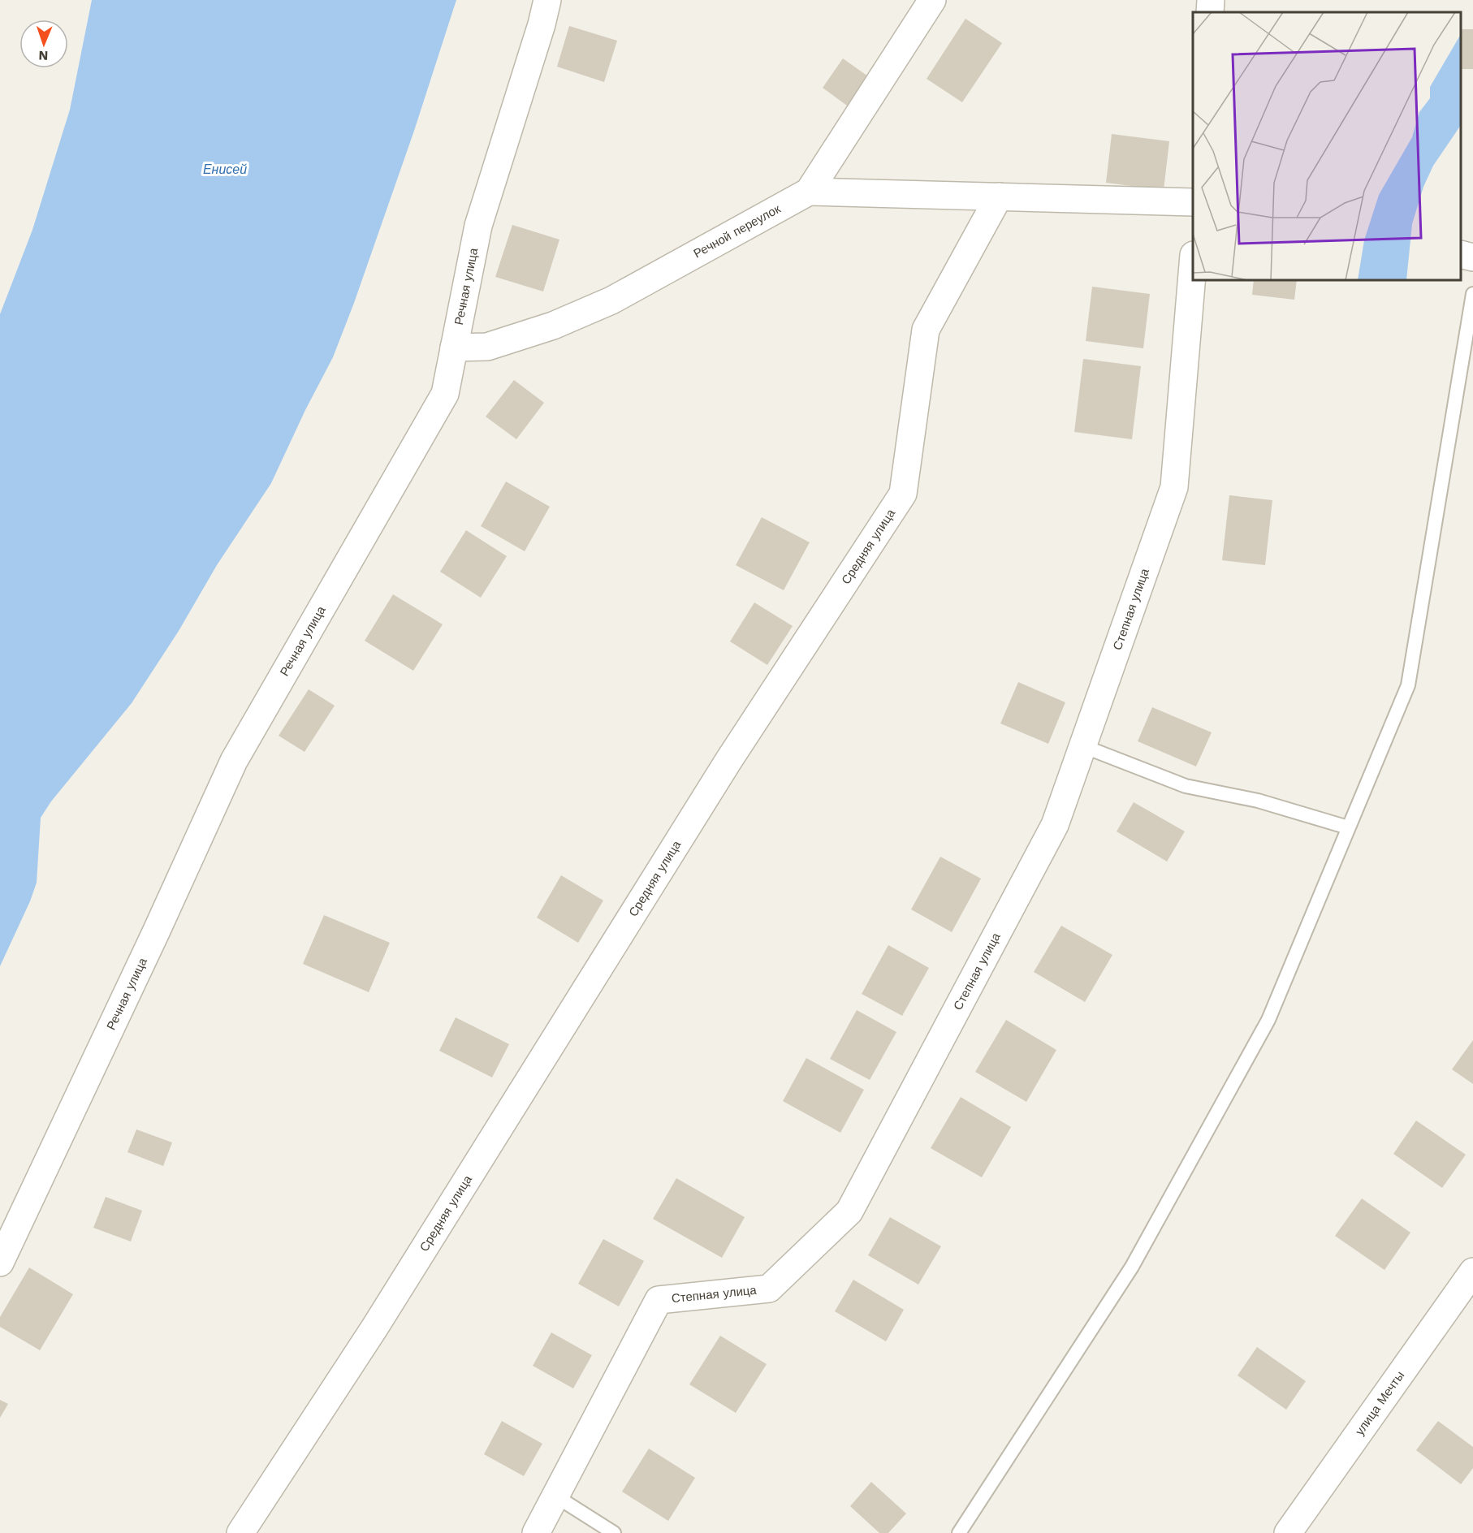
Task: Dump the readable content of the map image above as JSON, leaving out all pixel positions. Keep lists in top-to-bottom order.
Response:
{
  "streets": {
    "street": [
      "Речной переулок",
      "Речная улица",
      "Средняя улица",
      "Степная улица",
      "улица Мечты"
    ]
  },
  "crossings": [
    ["Речной переулок", "Речная улица"]
  ],
  "water": ["Енисей"],
  "north": "bottom"
}
